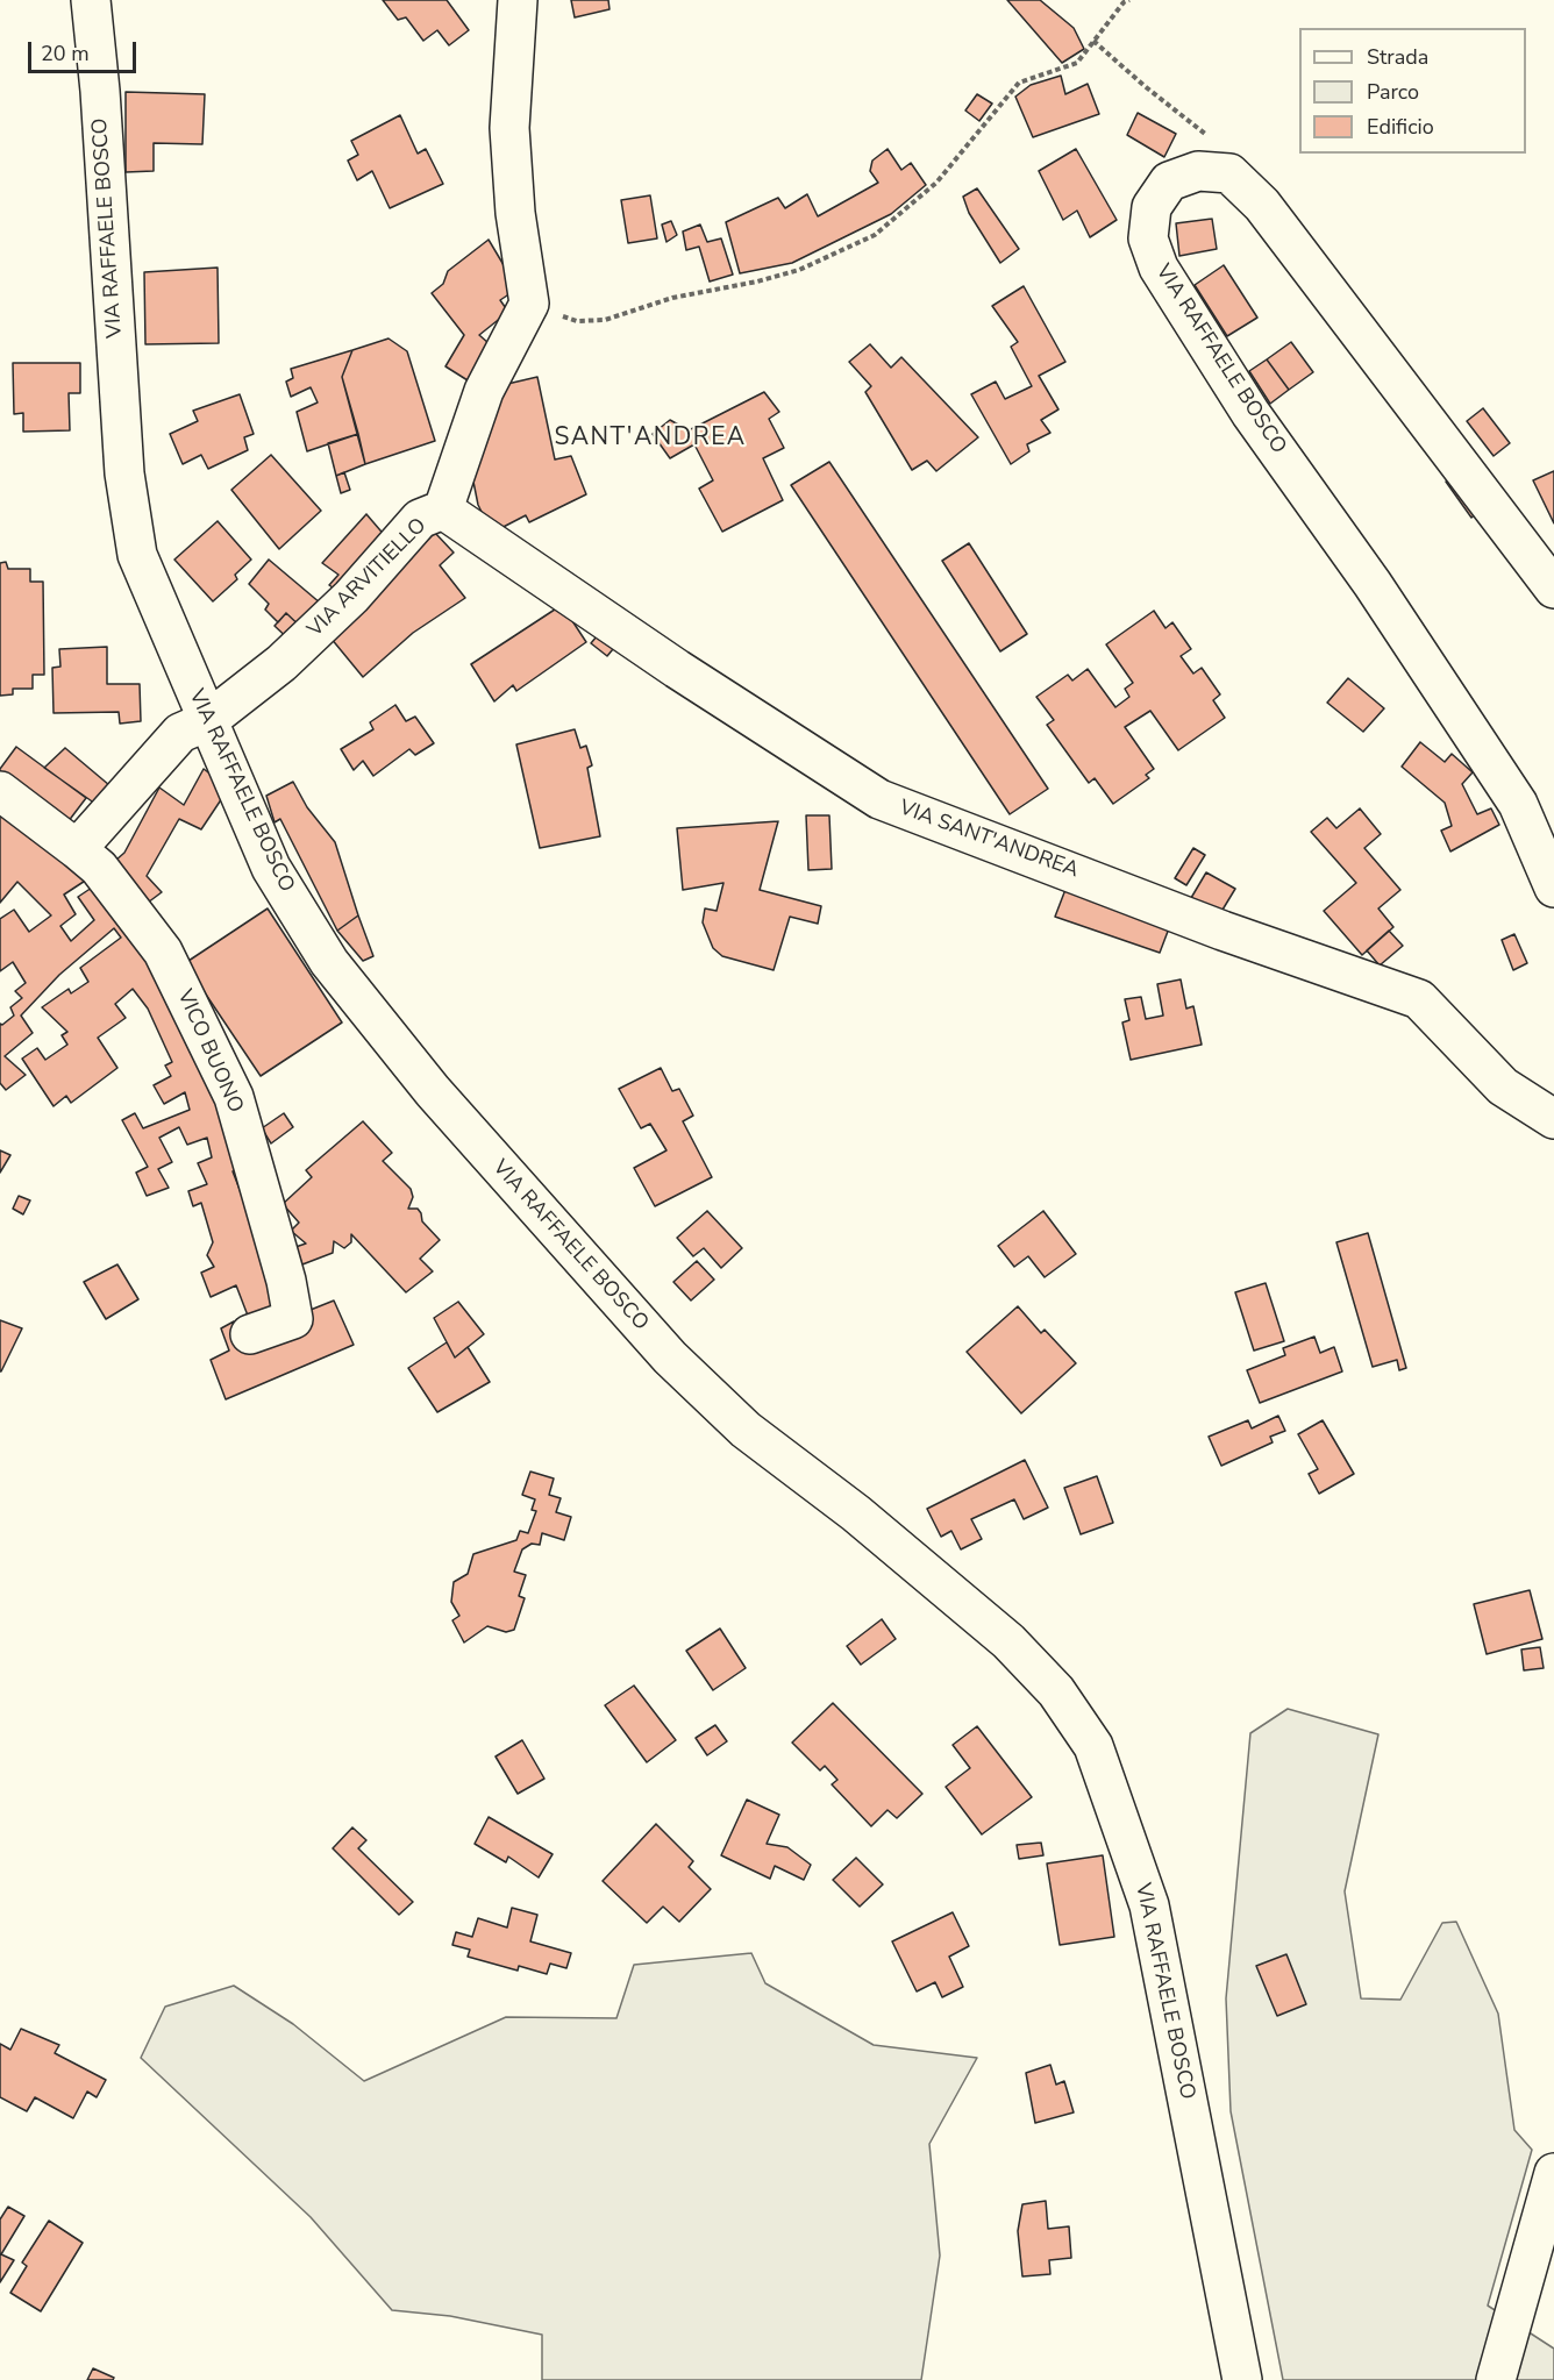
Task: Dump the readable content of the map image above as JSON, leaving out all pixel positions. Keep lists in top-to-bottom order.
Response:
{
  "streets": {
    "street": [
      "VIA RAFFAELE BOSCO",
      "VIA ARVITIELLO",
      "VIA SANT'ANDREA",
      "VICO BUONO"
    ]
  },
  "crossings": [
    ["VIA RAFFAELE BOSCO", "VIA ARVITIELLO"],
    ["VIA ARVITIELLO", "VIA SANT'ANDREA"],
    ["VIA ARVITIELLO", "VICO BUONO"]
  ],
  "districts": ["SANT'ANDREA"],
  "legend": ["Strada", "Parco", "Edificio"],
  "scale_bar": "20 m"
}
